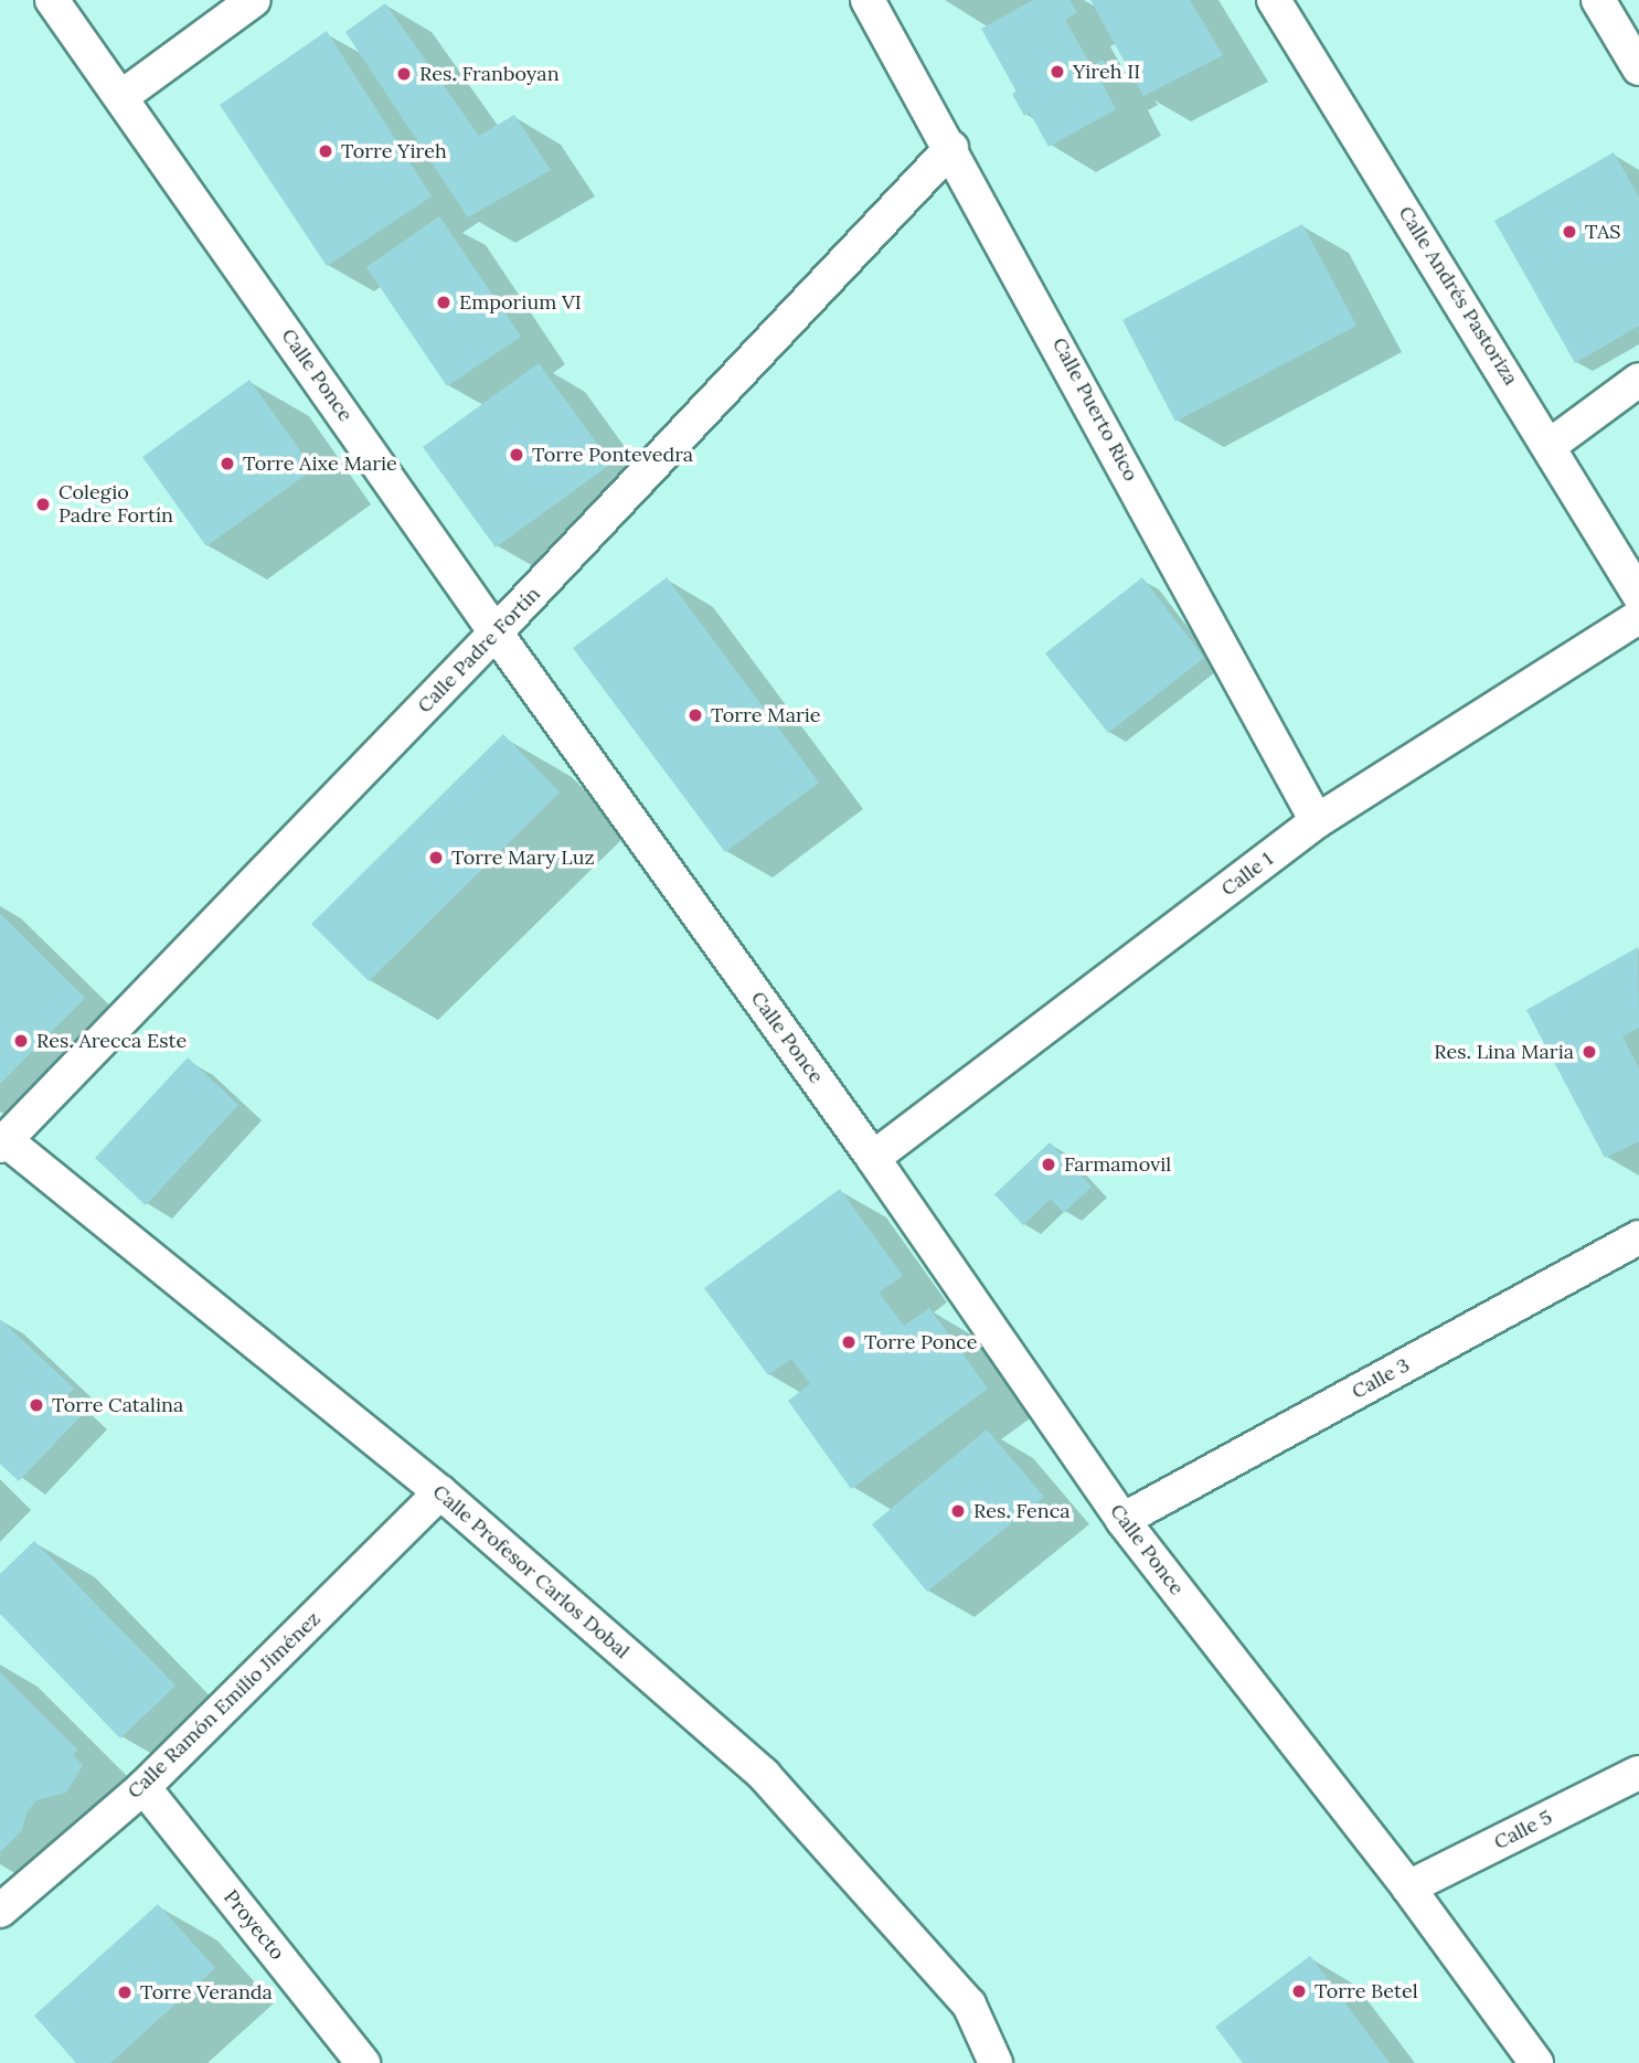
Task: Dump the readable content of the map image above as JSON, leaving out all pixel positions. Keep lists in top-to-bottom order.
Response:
{
  "streets": {
    "street": [
      "Calle Andrés Pastoriza",
      "Calle Ponce",
      "Calle Puerto Rico",
      "Calle Padre Fortín",
      "Calle 1",
      "Calle 3",
      "Calle Profesor Carlos Dobal",
      "Calle Ramón Emilio Jiménez",
      "Calle 5",
      "Proyecto"
    ]
  },
  "crossings": [
    ["Calle Ponce", "Calle Padre Fortín"],
    ["Calle Ponce", "Calle 1"],
    ["Calle Ponce", "Calle 3"],
    ["Calle Ponce", "Calle 5"],
    ["Calle Puerto Rico", "Calle Padre Fortín"],
    ["Calle Puerto Rico", "Calle 1"],
    ["Calle Padre Fortín", "Calle Profesor Carlos Dobal"],
    ["Calle Profesor Carlos Dobal", "Calle Ramón Emilio Jiménez"],
    ["Calle Ramón Emilio Jiménez", "Proyecto"]
  ],
  "places": [
    "Yireh II",
    "Res. Franboyan",
    "Torre Yireh",
    "TAS",
    "Emporium VI",
    "Torre Pontevedra",
    "Torre Aixe Marie",
    "Colegio Padre Fortín",
    "Torre Marie",
    "Torre Mary Luz",
    "Res. Arecca Este",
    "Res. Lina Maria",
    "Farmamovil",
    "Torre Ponce",
    "Torre Catalina",
    "Res. Fenca",
    "Torre Betel",
    "Torre Veranda"
  ]
}
